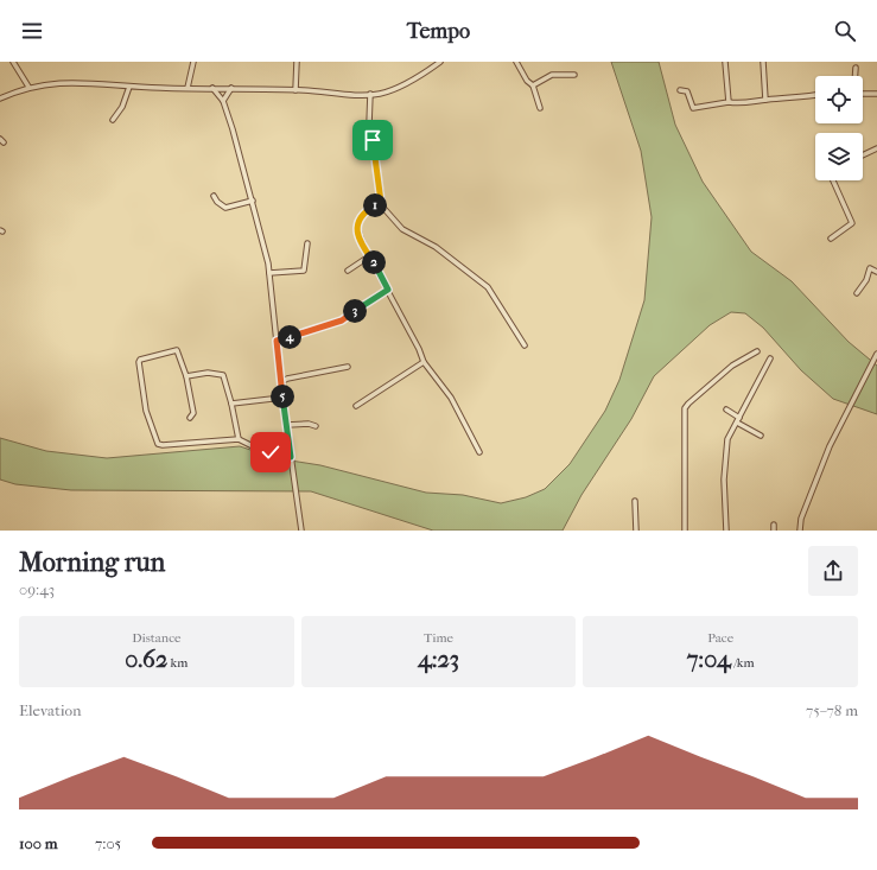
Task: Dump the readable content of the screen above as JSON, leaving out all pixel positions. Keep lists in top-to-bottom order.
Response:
{
  "page": {
    "header": "Tempo",
    "pins": [
      "1",
      "2",
      "3",
      "4",
      "5"
    ],
    "heading": ["Morning run", "09:43"],
    "stats": [
      ["Distance", "0.62 km"],
      ["Time", "4:23"],
      ["Pace", "7:04 /km"]
    ],
    "chart": ["Elevation", "75–78 m"],
    "list": [
      {
        "name": "100 m",
        "note": "7:05"
      }
    ]
  }
}
